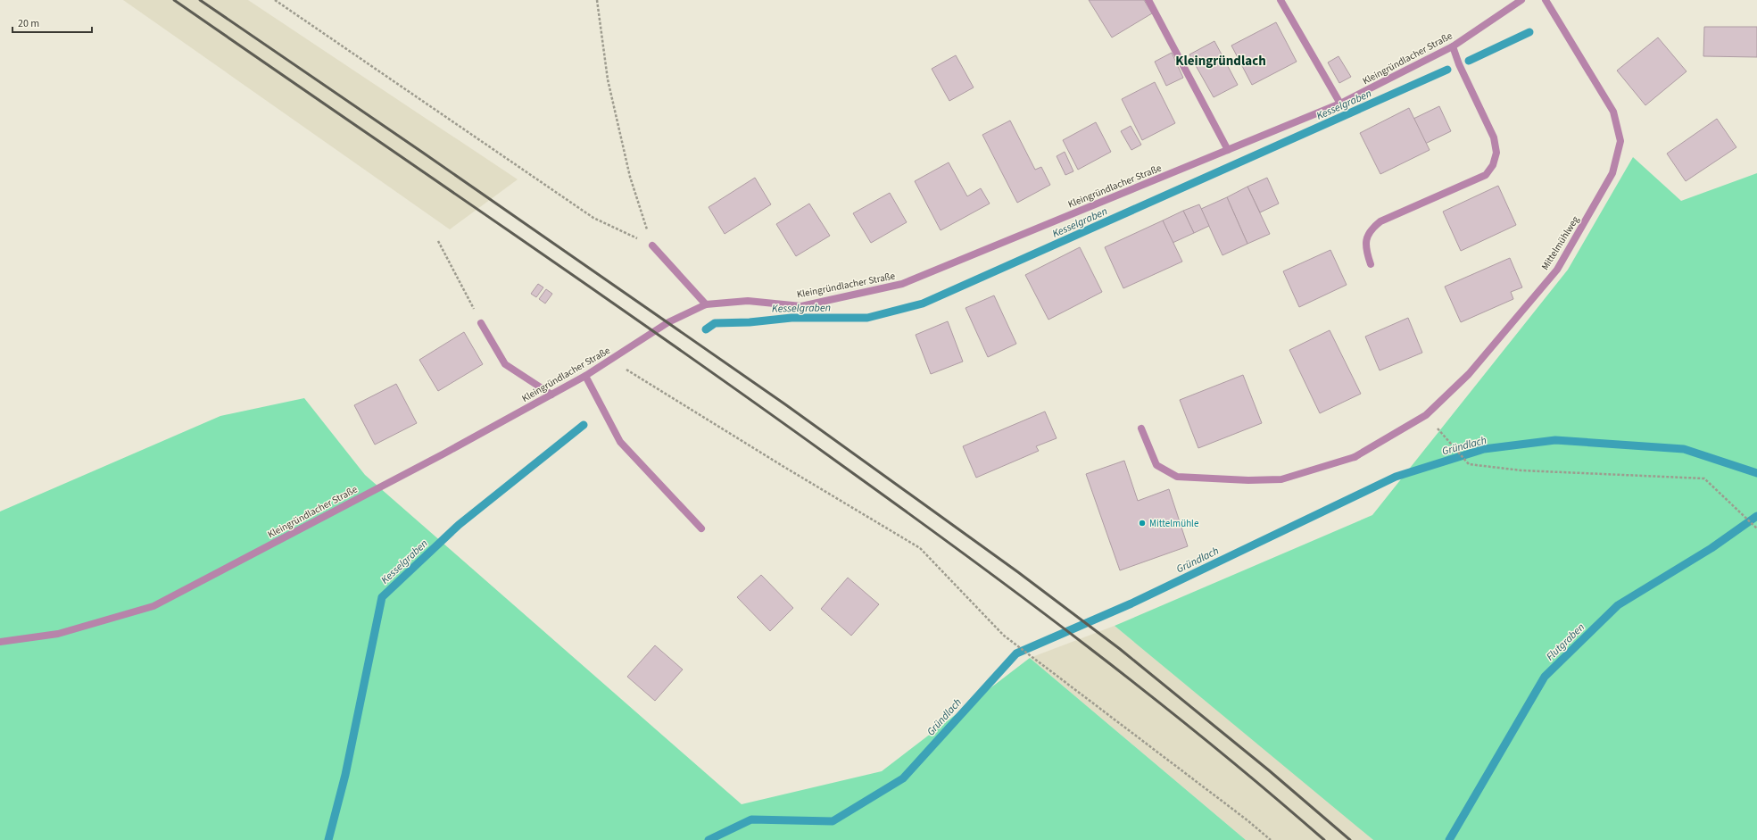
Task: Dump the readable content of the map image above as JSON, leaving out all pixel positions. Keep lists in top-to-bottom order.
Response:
{
  "streets": {
    "street": ["Kleingründlacher Straße", "Mittelmühlweg"]
  },
  "districts": ["Kleingründlach"],
  "water": ["Kesselgraben", "Gründlach", "Flutgraben"],
  "places": ["Mittelmühle"],
  "scale_bar": "20 m"
}
